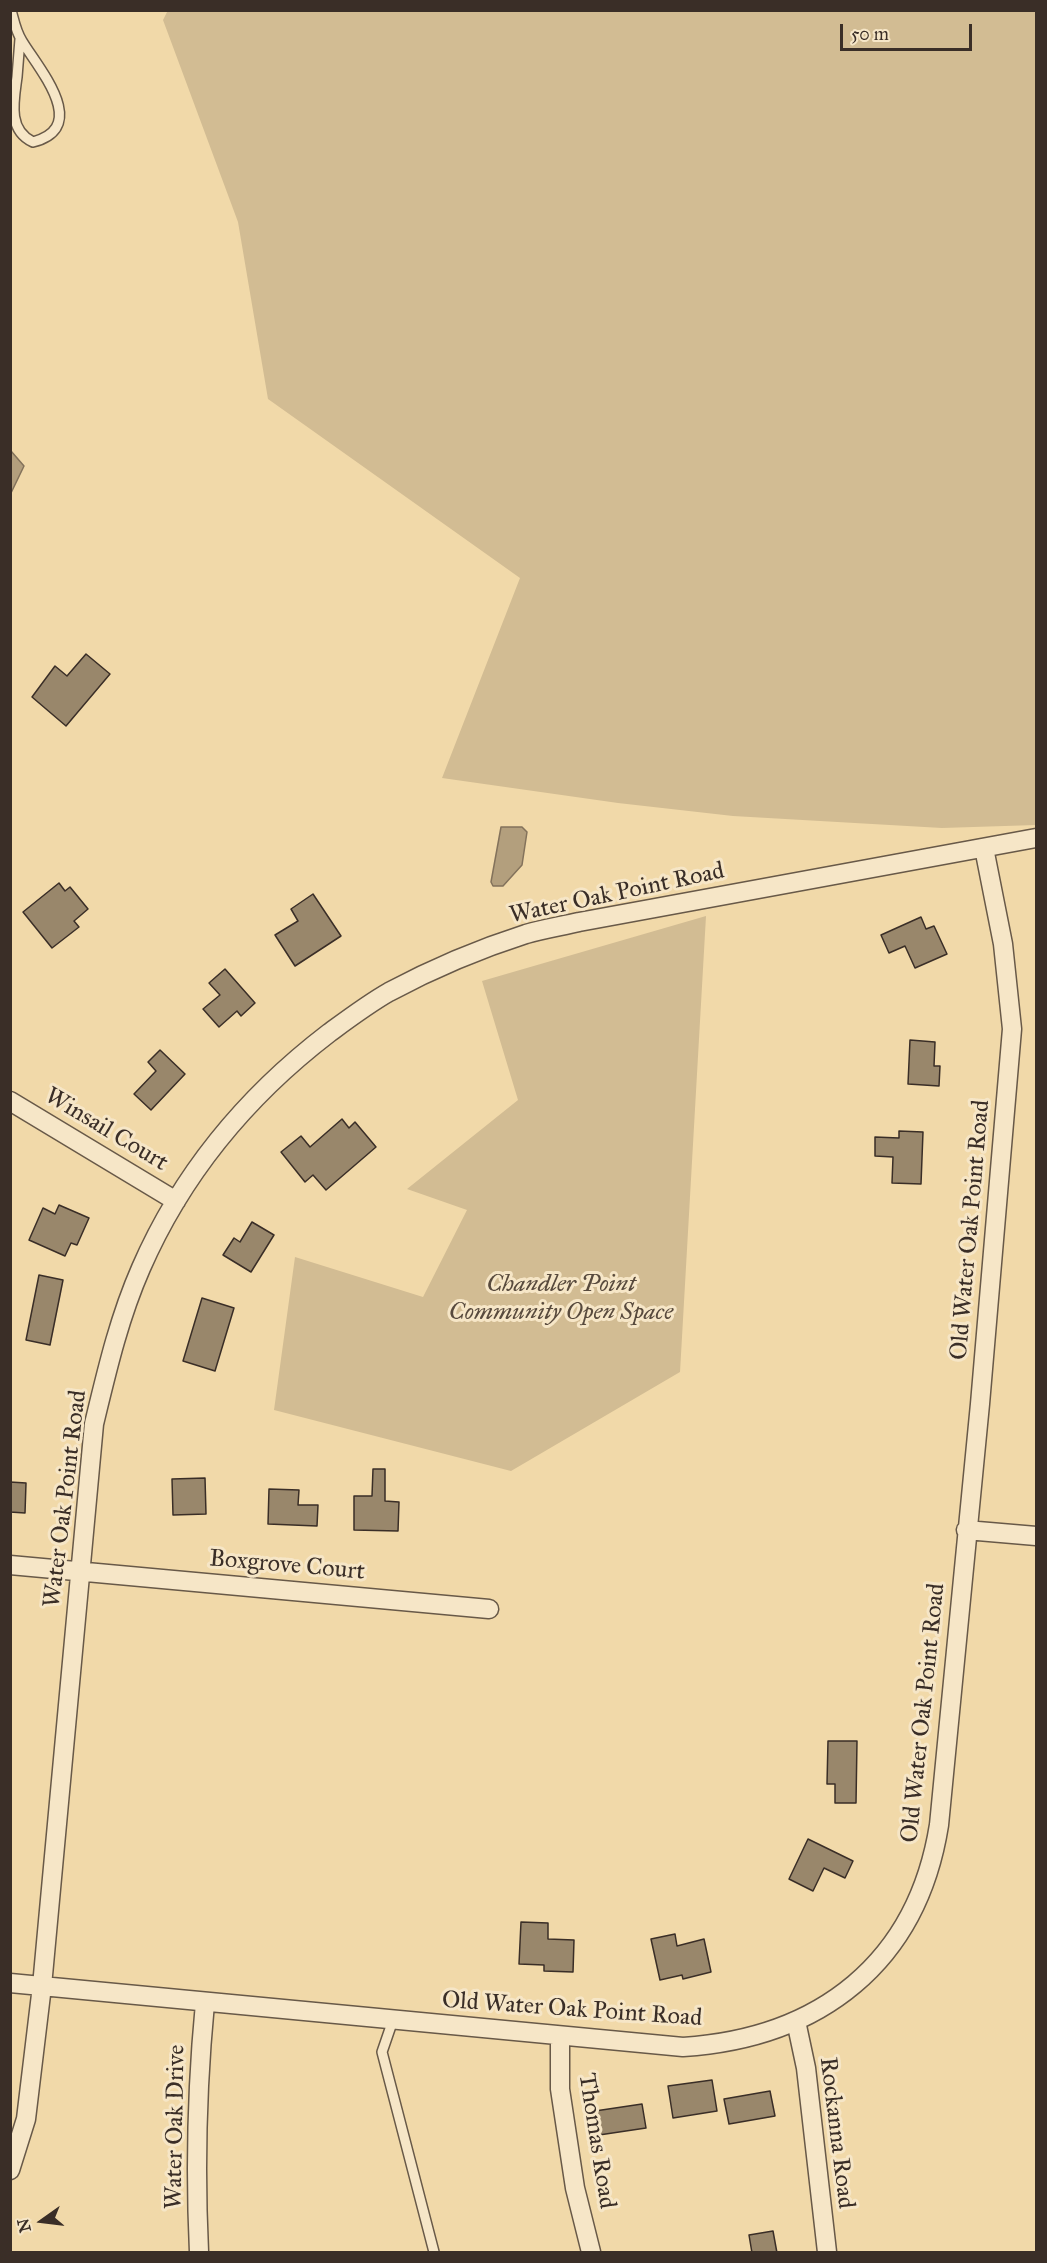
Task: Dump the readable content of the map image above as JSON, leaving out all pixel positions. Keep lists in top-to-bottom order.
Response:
{
  "streets": {
    "street": [
      "Water Oak Point Road",
      "Winsail Court",
      "Old Water Oak Point Road",
      "Boxgrove Court",
      "Water Oak Drive",
      "Rockanna Road",
      "Thomas Road"
    ]
  },
  "crossings": [
    ["Water Oak Point Road", "Winsail Court"],
    ["Water Oak Point Road", "Old Water Oak Point Road"],
    ["Water Oak Point Road", "Boxgrove Court"],
    ["Old Water Oak Point Road", "Water Oak Drive"],
    ["Old Water Oak Point Road", "Rockanna Road"],
    ["Old Water Oak Point Road", "Thomas Road"]
  ],
  "parks": ["Chandler Point Community Open Space"],
  "scale_bar": "50 m",
  "north": "left"
}
